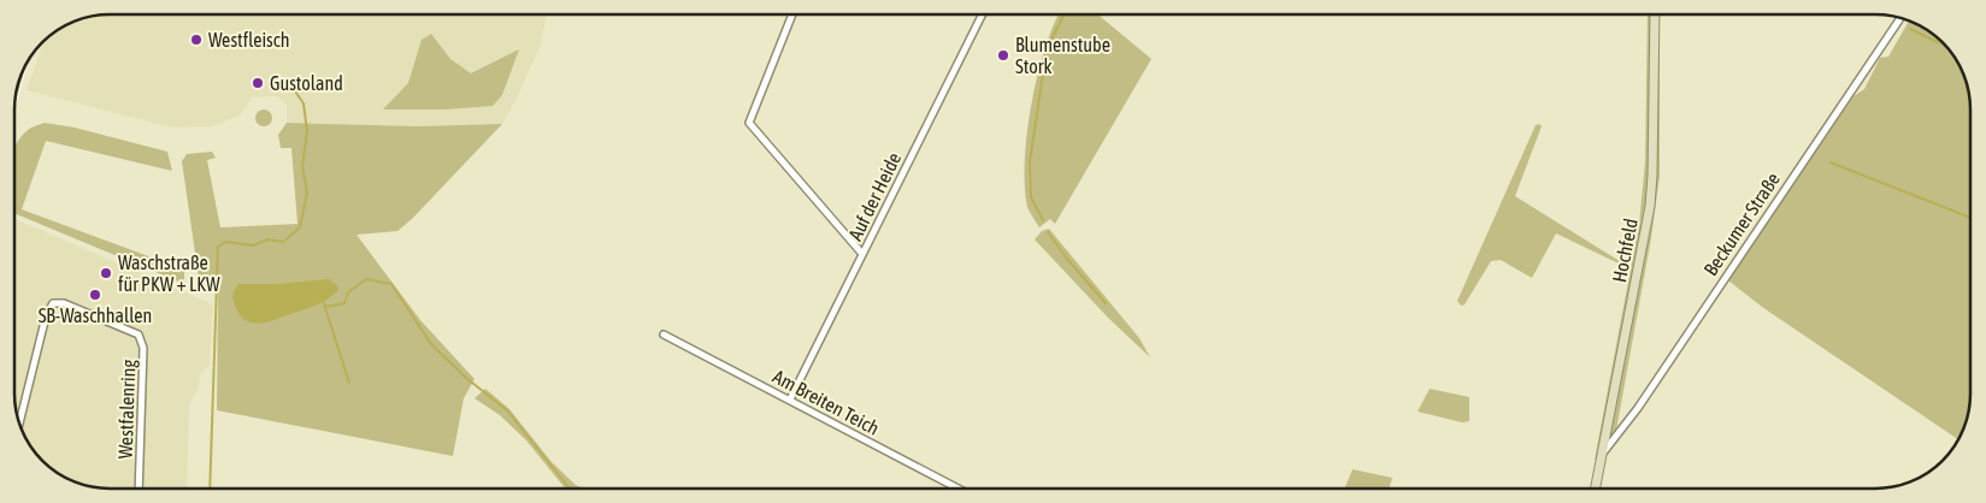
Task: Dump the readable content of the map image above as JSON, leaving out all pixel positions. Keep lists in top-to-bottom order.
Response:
{
  "streets": {
    "street": [
      "Auf der Heide",
      "Beckumer Straße",
      "Hochfeld",
      "Am Breiten Teich",
      "Westfalenring"
    ]
  },
  "crossings": [
    ["Auf der Heide", "Am Breiten Teich"],
    ["Beckumer Straße", "Hochfeld"]
  ],
  "places": [
    "Westfleisch",
    "Blumenstube Stork",
    "Gustoland",
    "Waschstraße für PKW + LKW",
    "SB-Waschhallen"
  ]
}
